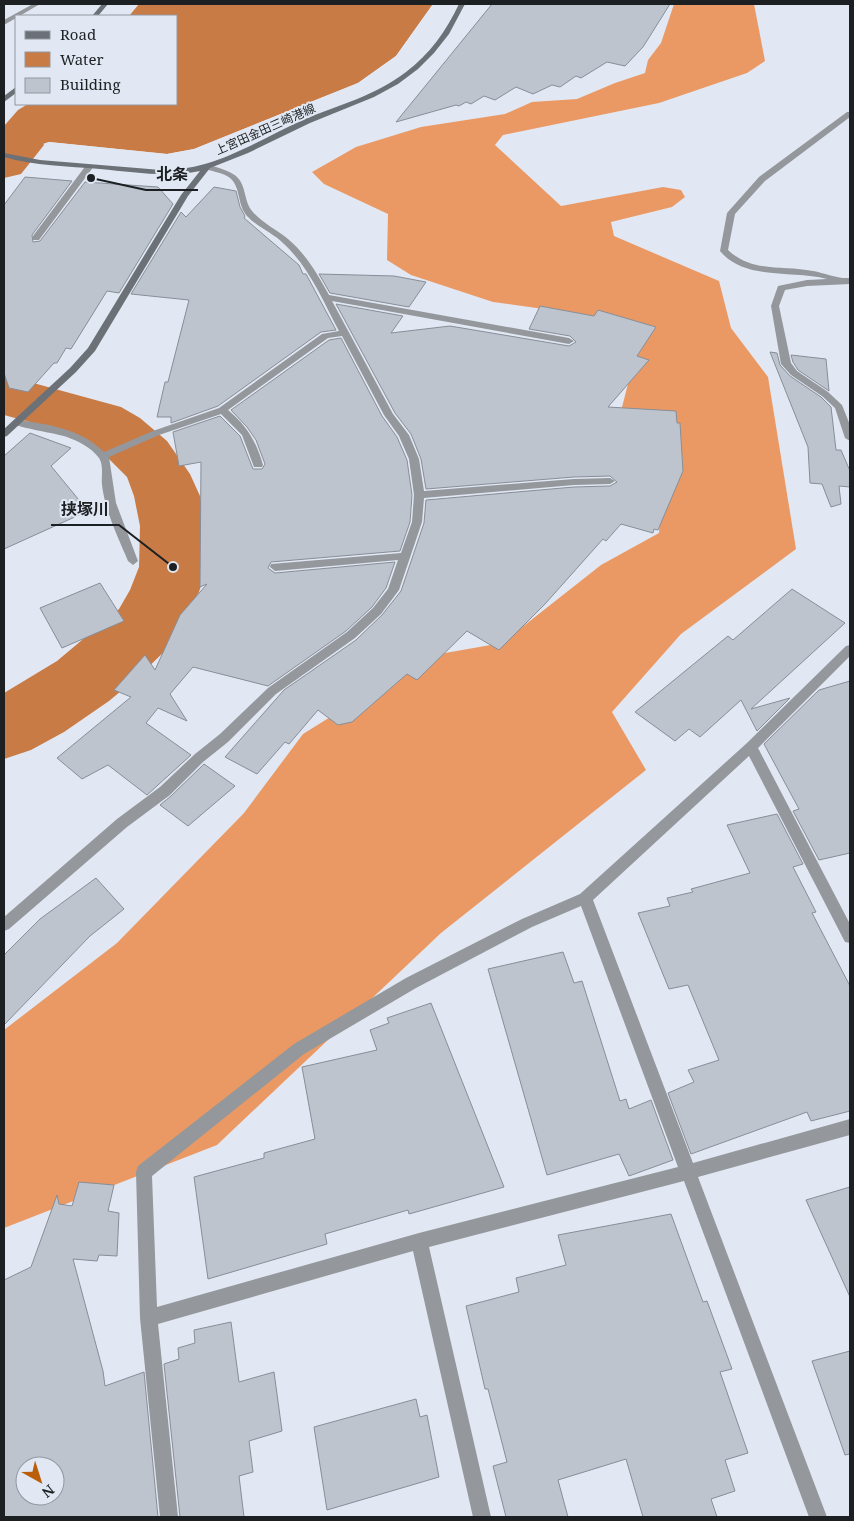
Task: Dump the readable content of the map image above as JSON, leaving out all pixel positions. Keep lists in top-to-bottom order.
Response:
{
  "streets": {
    "main road": ["上宮田金田三崎港線"]
  },
  "places": ["北条", "挟塚川"],
  "legend": ["Road", "Water", "Building"],
  "north": "bottom right"
}
